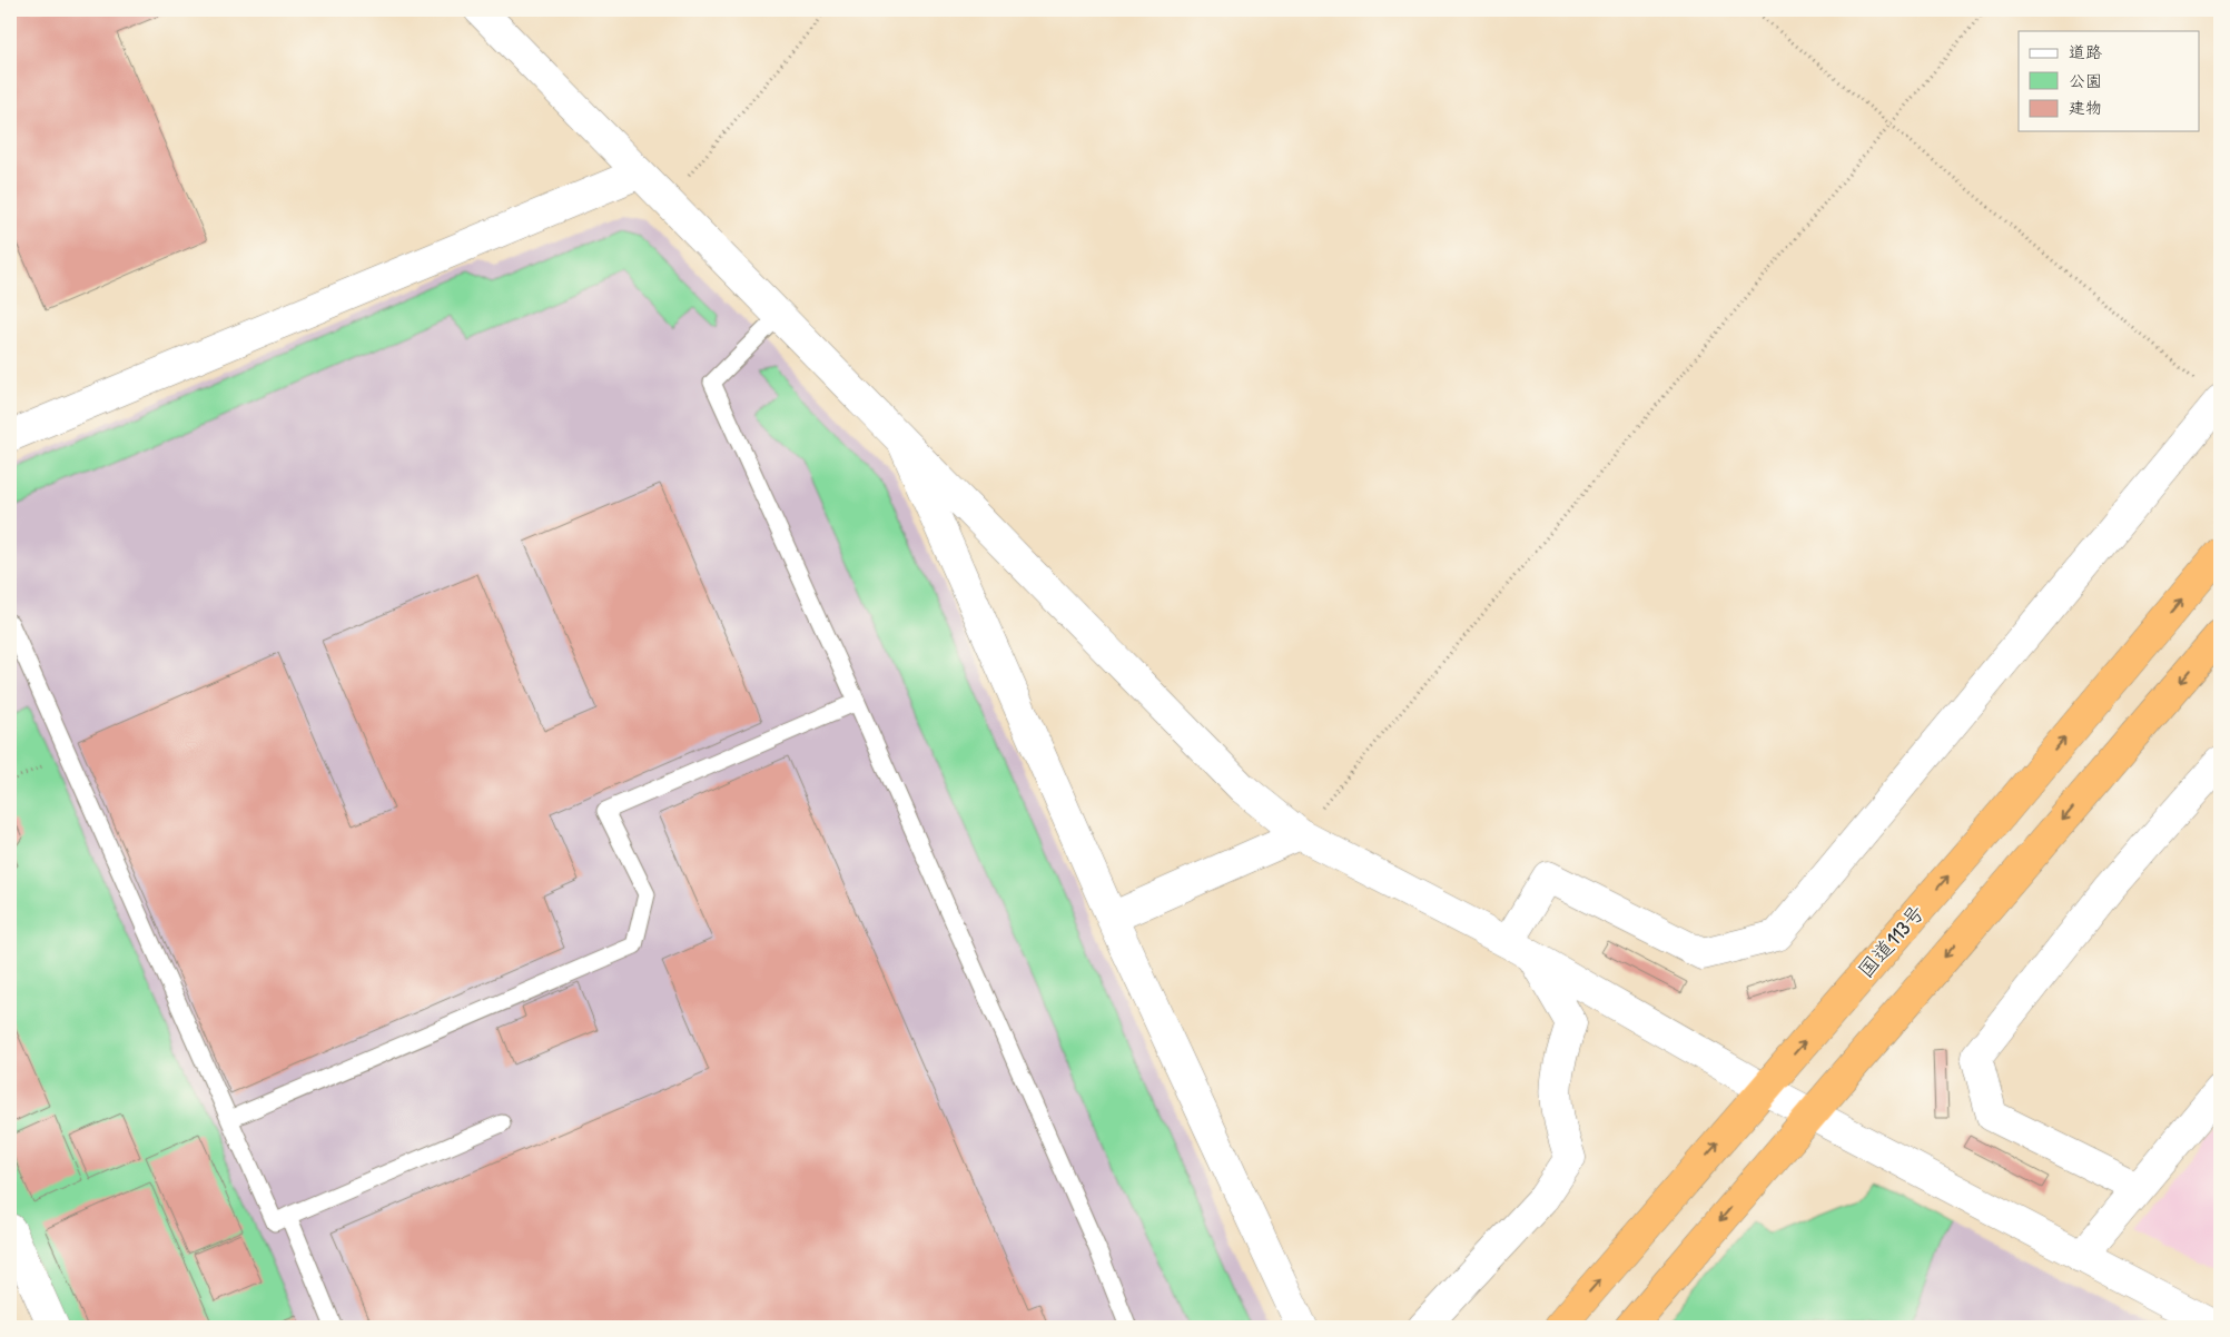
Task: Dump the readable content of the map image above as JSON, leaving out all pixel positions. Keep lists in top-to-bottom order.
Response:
{
  "streets": {
    "highway": ["国道113号"]
  },
  "legend": ["道路", "公園", "建物"]
}
